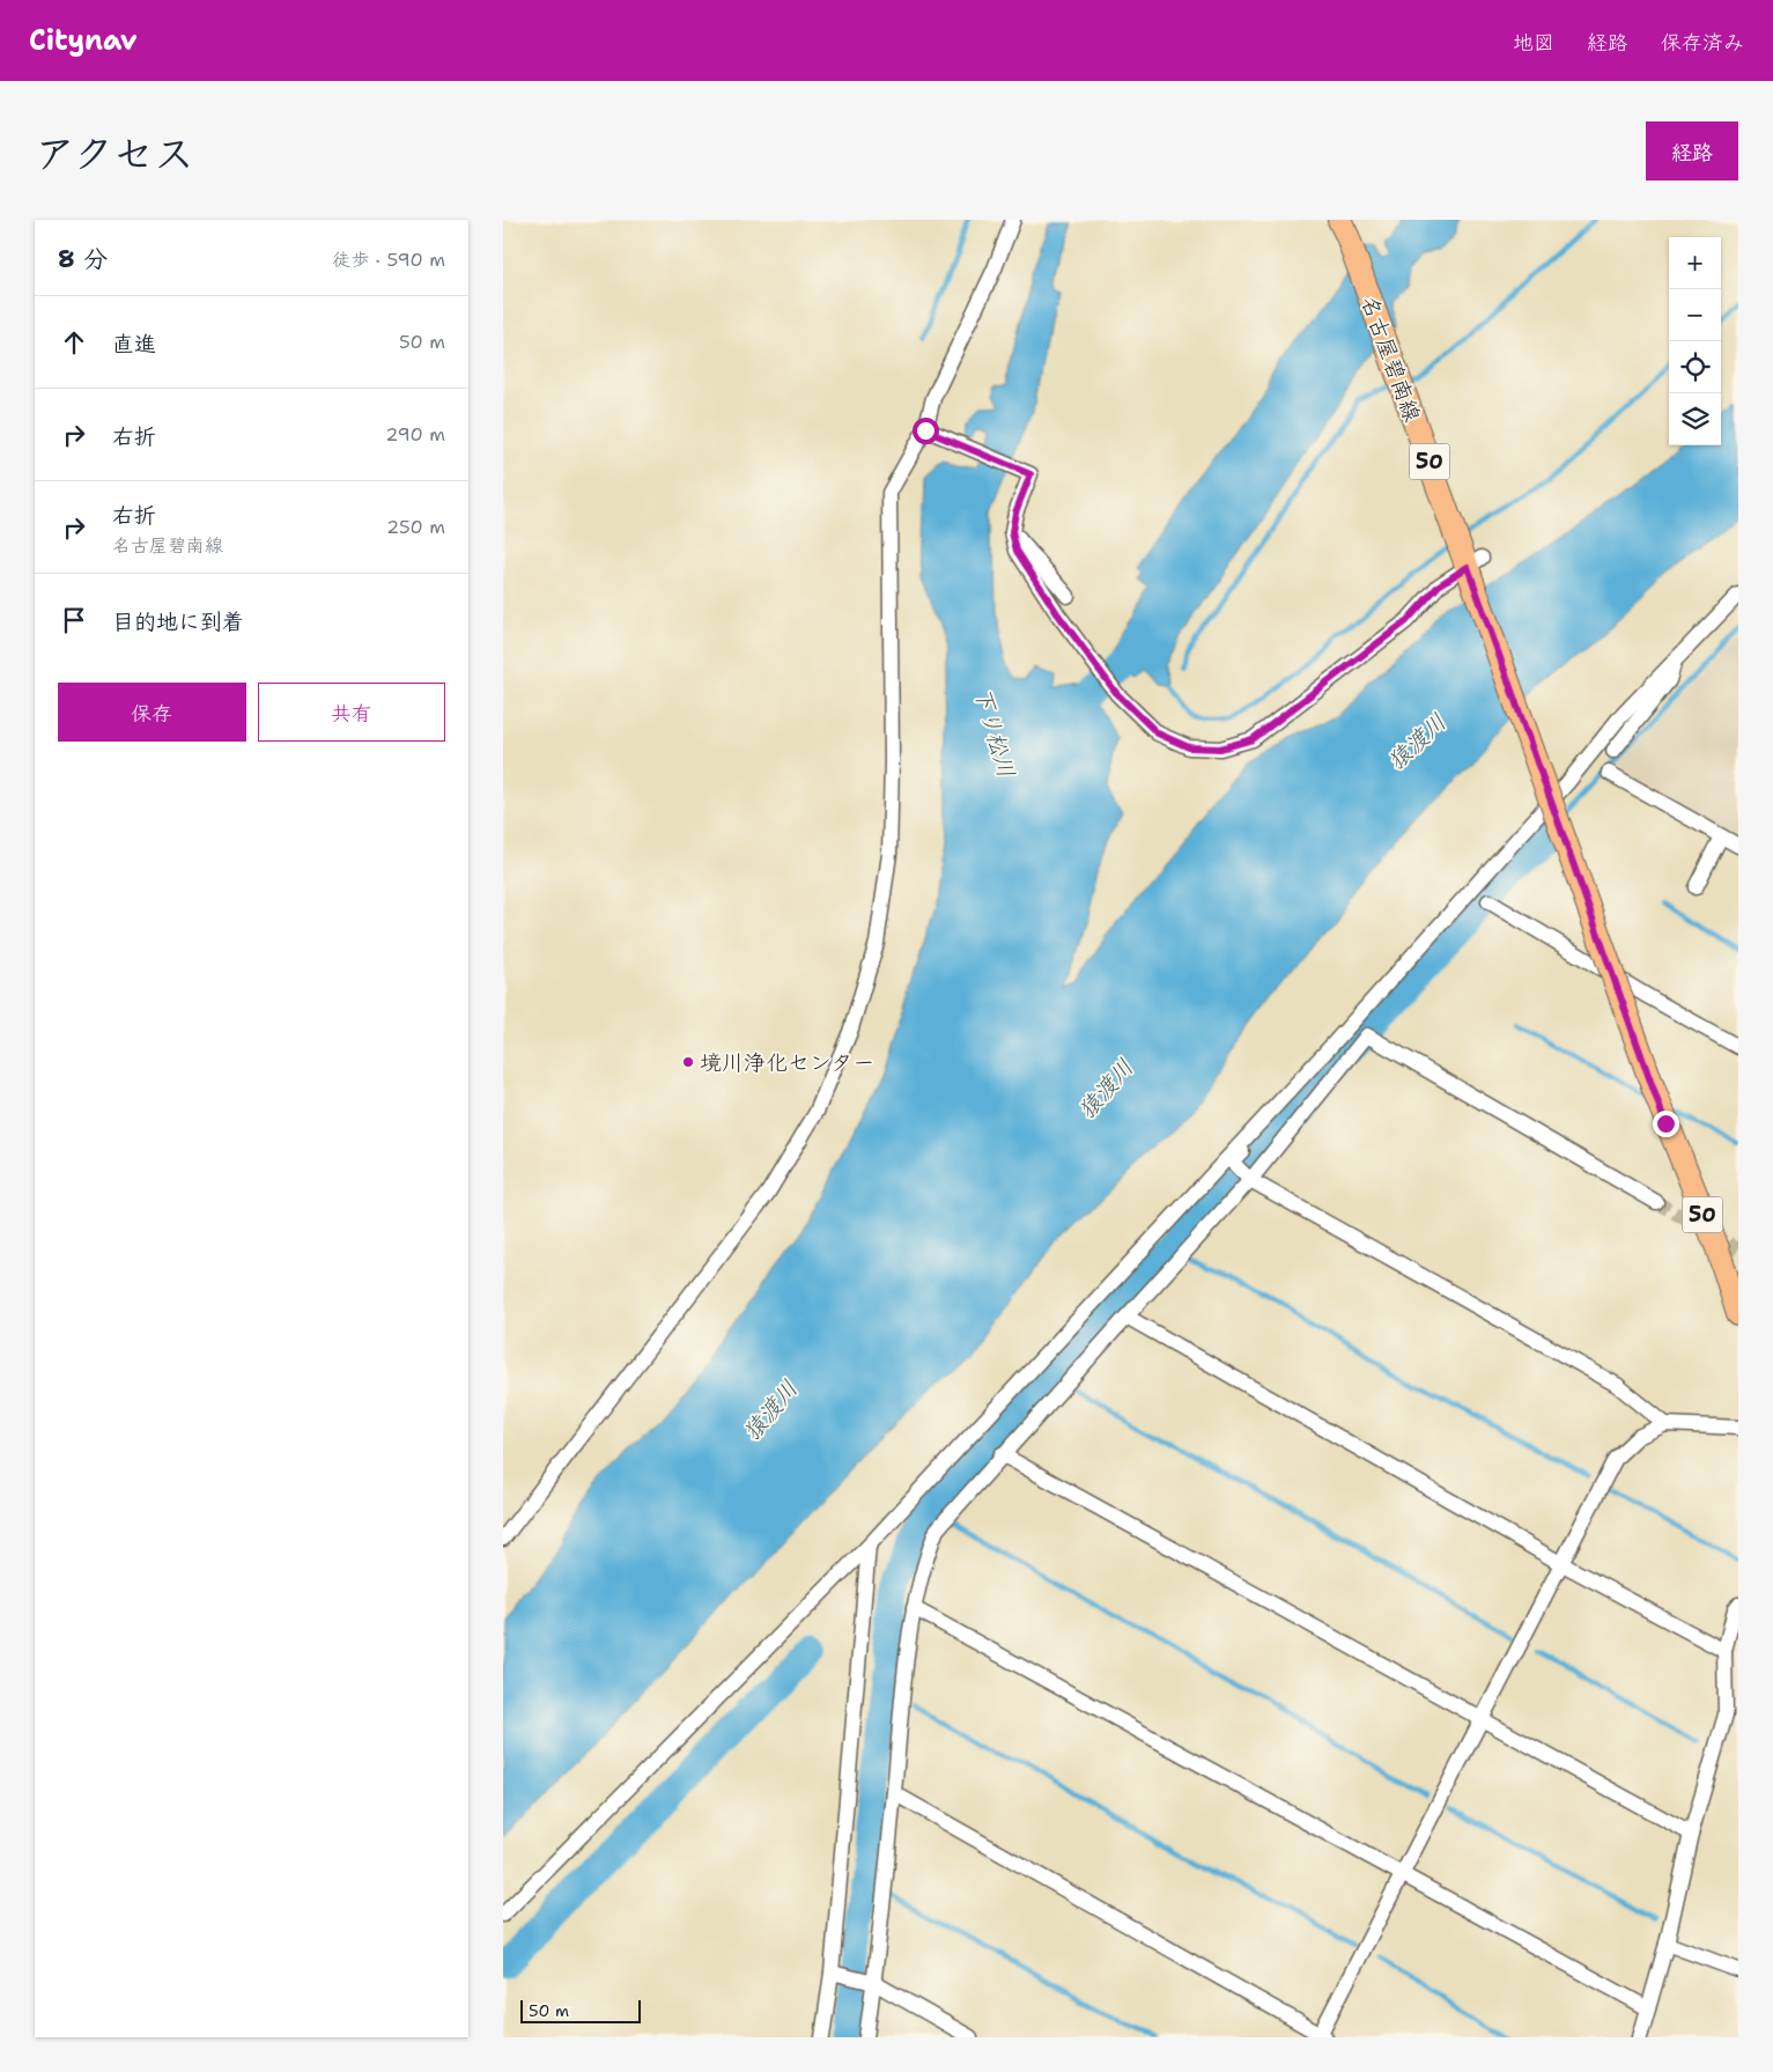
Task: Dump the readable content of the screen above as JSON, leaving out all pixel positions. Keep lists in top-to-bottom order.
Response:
{
  "streets": {
    "main road": ["名古屋碧南線", "50"]
  },
  "water": ["下り松川", "猿渡川"],
  "places": ["境川浄化センター"],
  "scale_bar": "50 m",
  "page": {
    "header": "Citynav",
    "nav": ["地図", "経路", "保存済み"],
    "title": "アクセス",
    "buttons": [
      "経路",
      ["保存", "共有"]
    ],
    "heading": ["8 分", "徒歩 · 590 m"],
    "map_buttons": ["+", "−"],
    "list": [
      ["直進", "50 m"],
      ["右折", "290 m"],
      ["右折", "名古屋碧南線", "250 m"],
      "目的地に到着"
    ],
    "scale": "50 m"
  }
}
